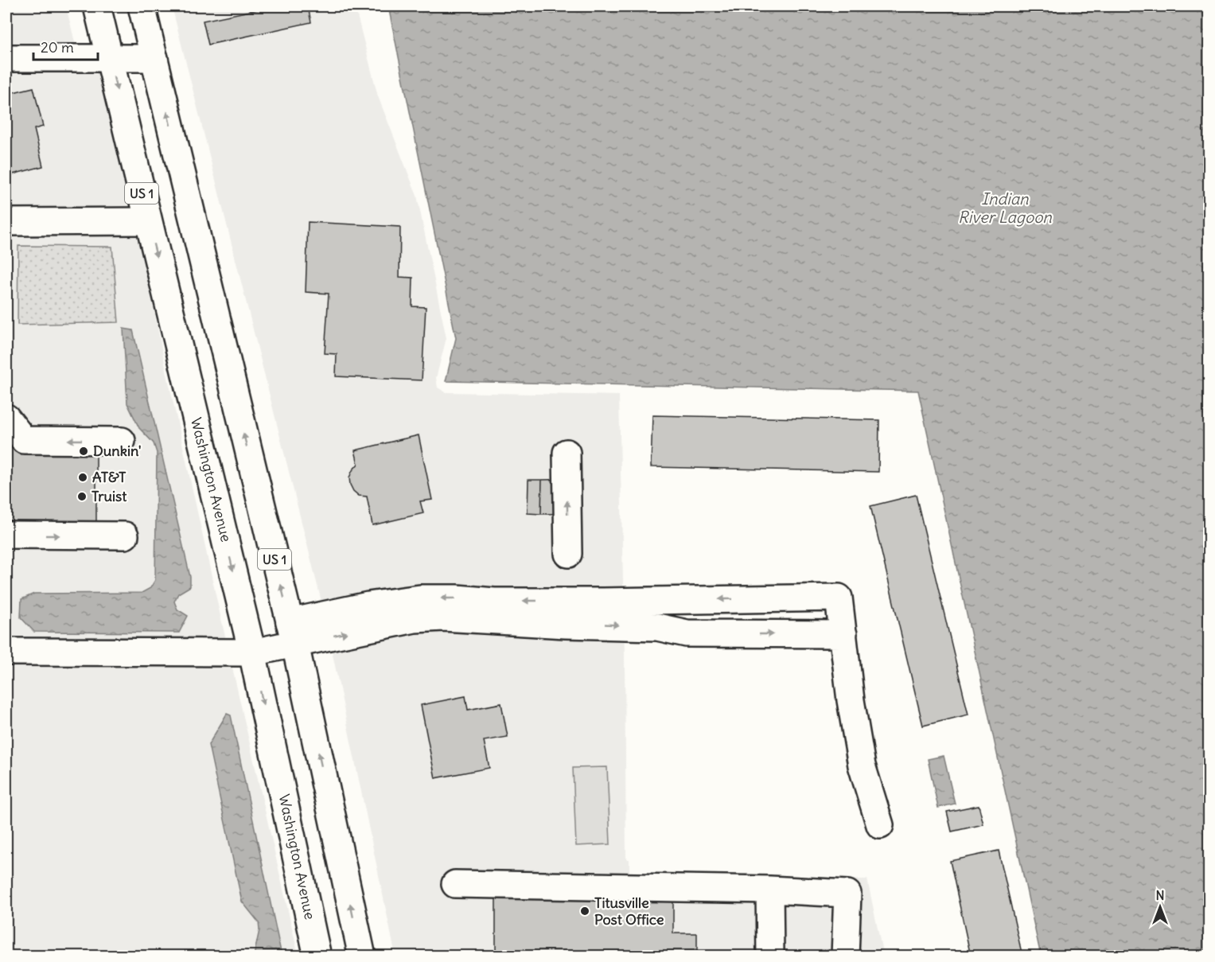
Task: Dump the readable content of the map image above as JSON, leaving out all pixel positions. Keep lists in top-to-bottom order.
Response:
{
  "streets": {
    "main road": ["US 1", "Washington Avenue"]
  },
  "water": ["Indian River Lagoon"],
  "places": [
    "Dunkin'",
    "AT&T",
    "Truist",
    "Titusville Post Office"
  ],
  "scale_bar": "20 m",
  "north": "top"
}
